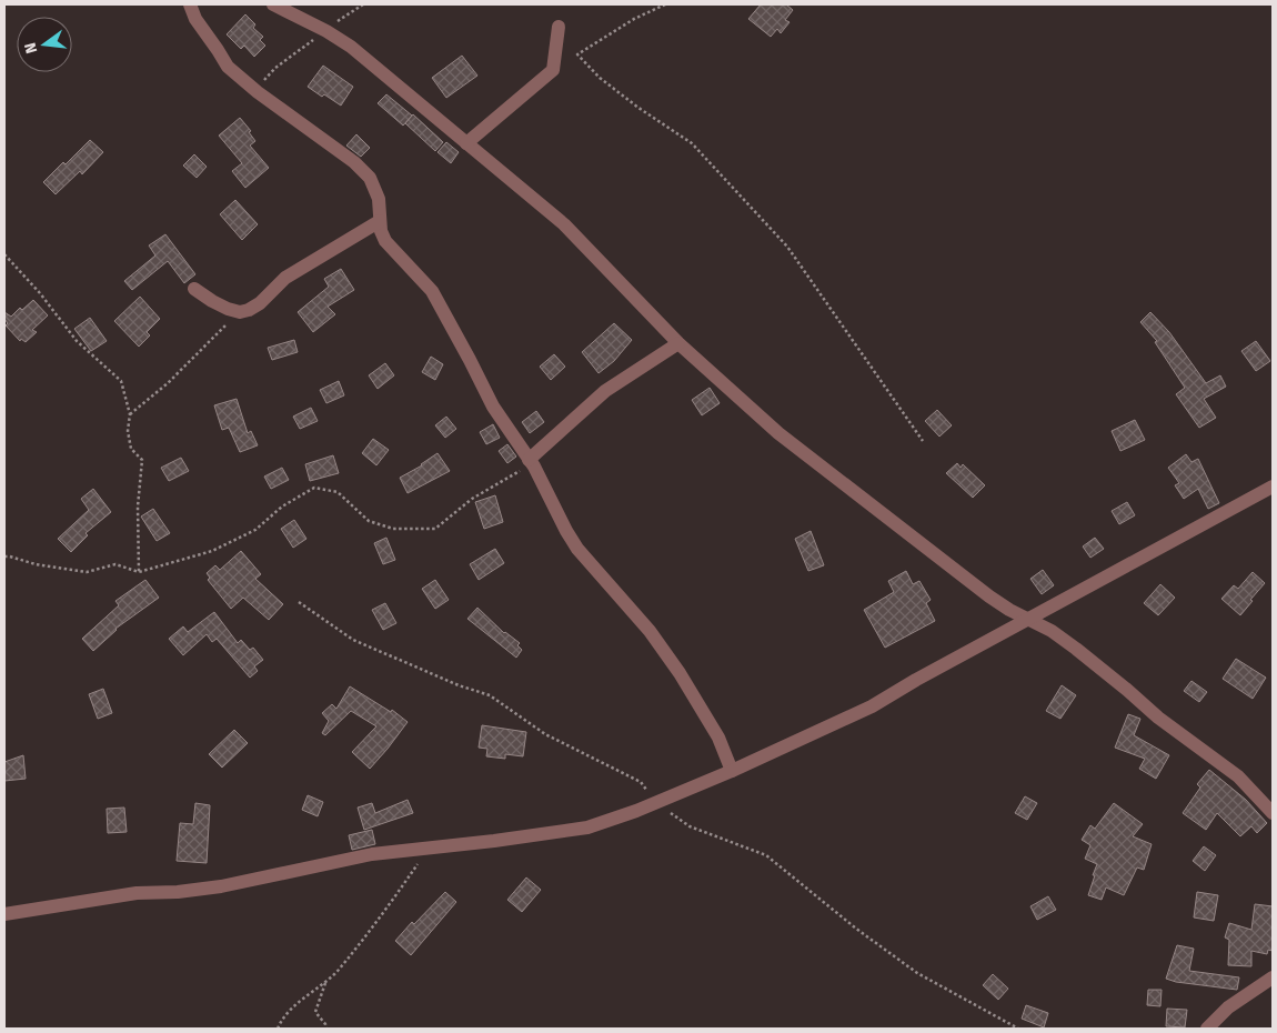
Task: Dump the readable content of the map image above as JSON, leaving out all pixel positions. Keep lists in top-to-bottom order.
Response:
{
  "north": "left"
}
